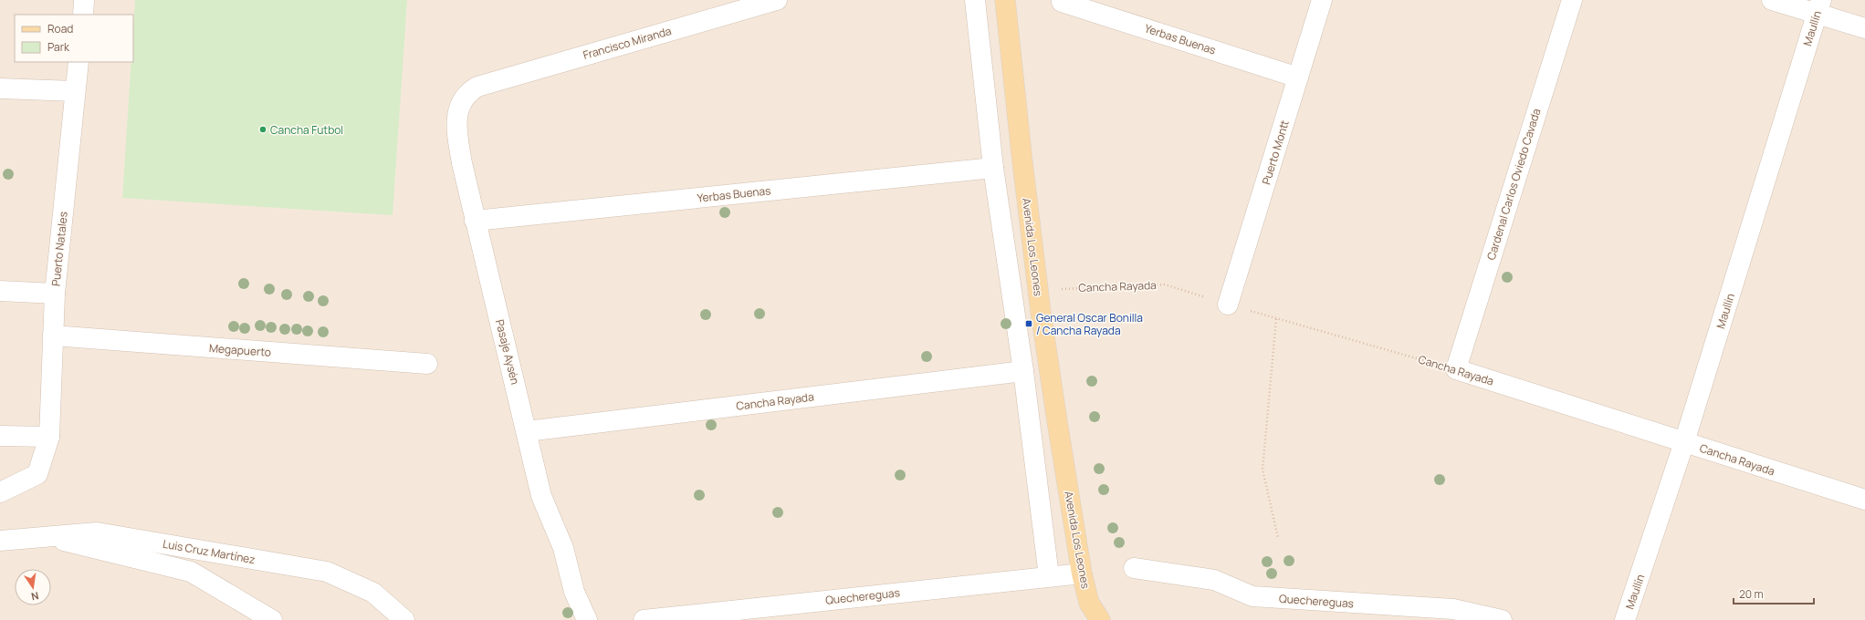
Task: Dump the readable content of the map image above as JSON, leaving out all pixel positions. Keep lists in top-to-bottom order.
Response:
{
  "streets": {
    "main road": ["Avenida Los Leones"],
    "street": [
      "Maullín",
      "Yerbas Buenas",
      "Francisco Miranda",
      "Puerto Montt",
      "Cardenal Carlos Oviedo Cavada",
      "Puerto Natales",
      "Cancha Rayada",
      "Megapuerto",
      "Pasaje Aysén",
      "Luis Cruz Martínez",
      "Quechereguas"
    ]
  },
  "crossings": [
    ["Maullín", "Cancha Rayada"],
    ["Yerbas Buenas", "Puerto Montt"],
    ["Yerbas Buenas", "Pasaje Aysén"],
    ["Francisco Miranda", "Pasaje Aysén"],
    ["Puerto Montt", "Cancha Rayada"],
    ["Cardenal Carlos Oviedo Cavada", "Cancha Rayada"],
    ["Avenida Los Leones", "Cancha Rayada"],
    ["Avenida Los Leones", "Quechereguas"],
    ["Puerto Natales", "Megapuerto"],
    ["Cancha Rayada", "Pasaje Aysén"]
  ],
  "places": {
    "other": ["Cancha Futbol"],
    "transit": ["General Oscar Bonilla / Cancha Rayada"]
  },
  "legend": ["Road", "Park"],
  "scale_bar": "20 m",
  "north": "bottom"
}
